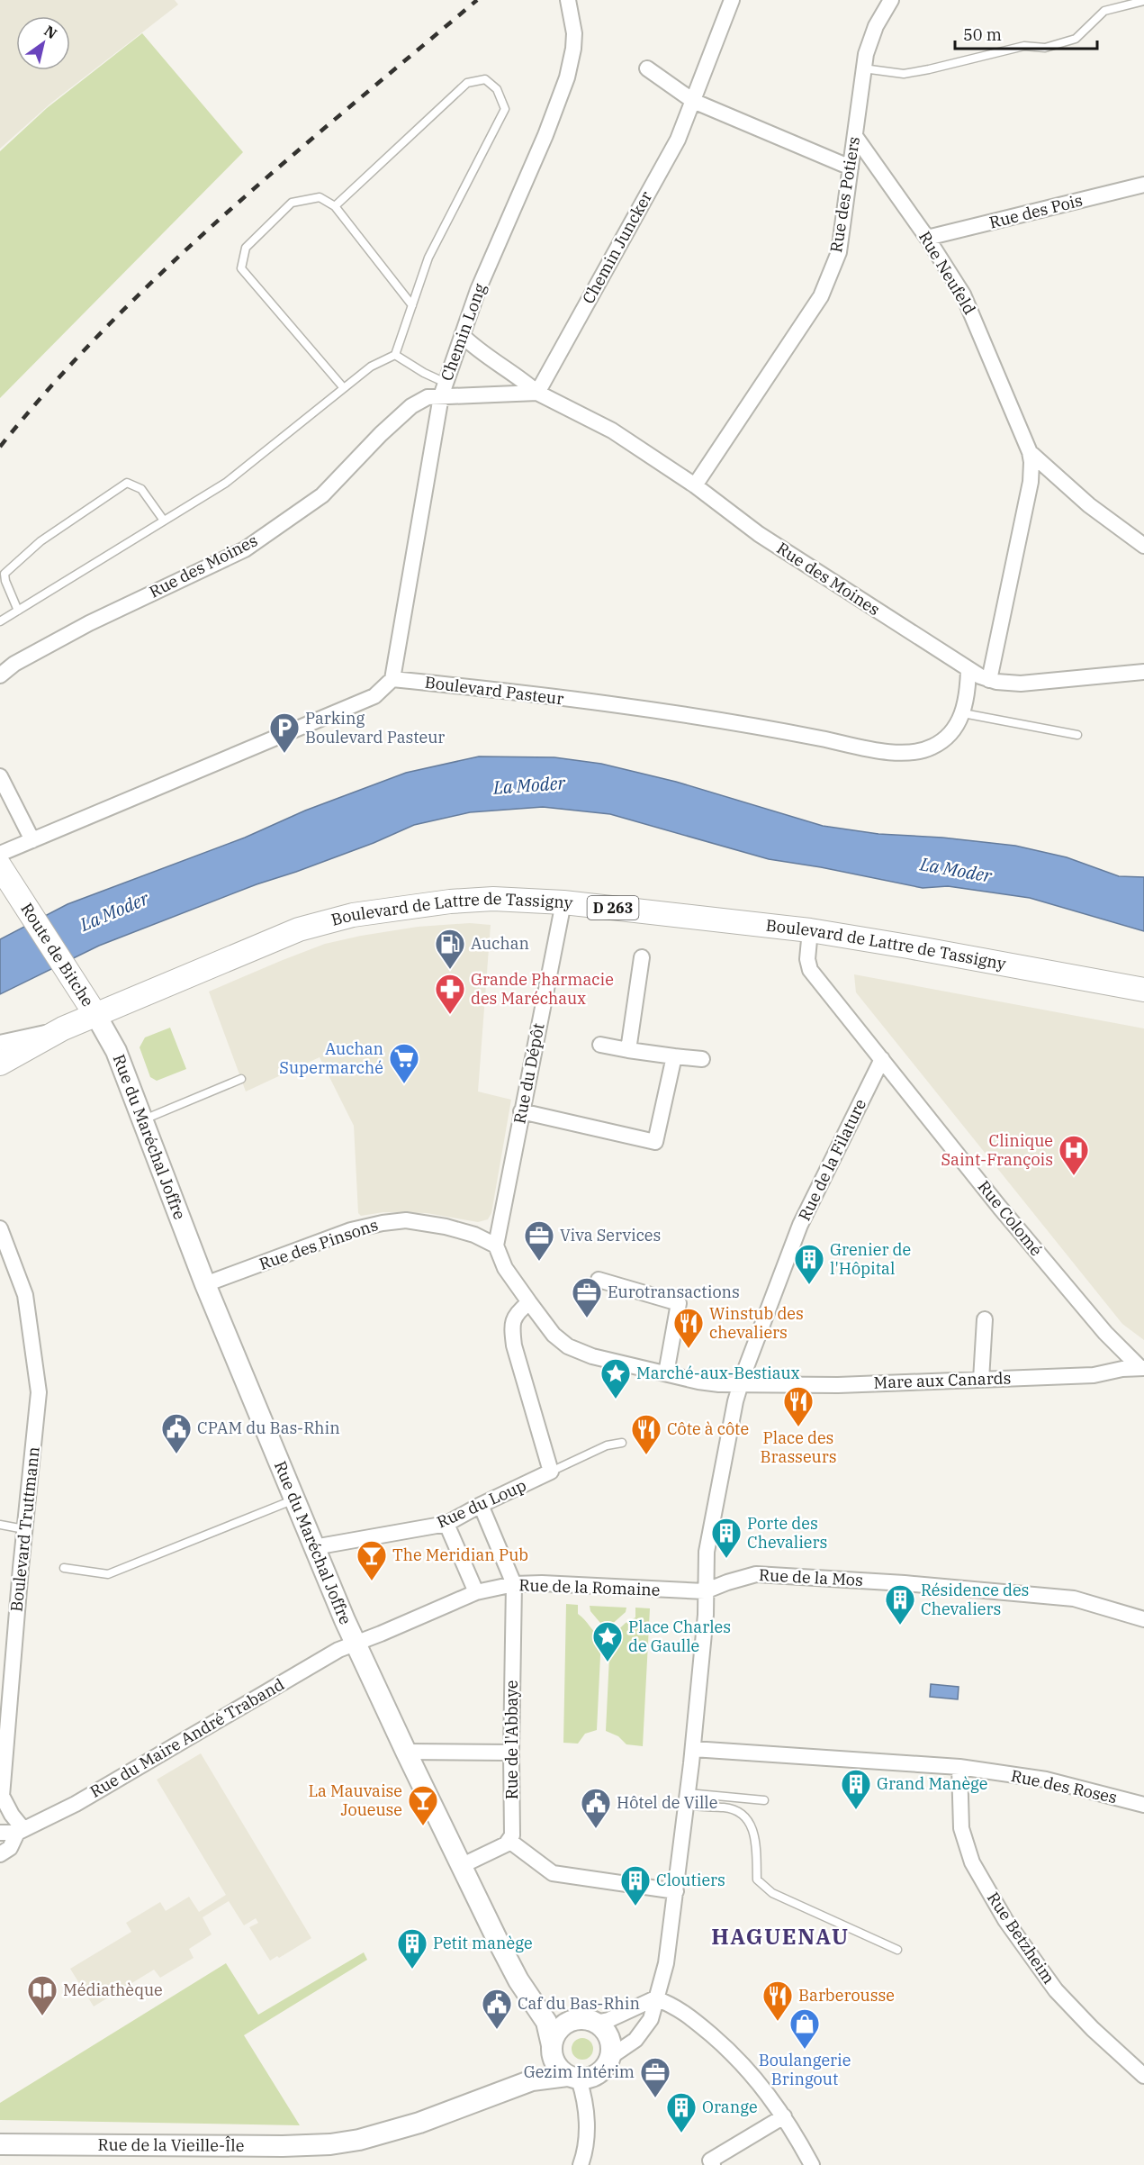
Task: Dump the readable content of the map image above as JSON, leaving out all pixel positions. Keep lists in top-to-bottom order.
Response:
{
  "streets": {
    "main road": ["D 263", "Boulevard de Lattre de Tassigny", "Route de Bitche"],
    "street": [
      "Rue des Potiers",
      "Rue des Pois",
      "Chemin Juncker",
      "Rue Neufeld",
      "Chemin Long",
      "Rue des Moines",
      "Boulevard Pasteur",
      "Rue du Dépôt",
      "Rue du Maréchal Joffre",
      "Rue de la Filature",
      "Rue Colomé",
      "Rue des Pinsons",
      "Mare aux Canards",
      "Rue du Loup",
      "Boulevard Truttmann",
      "Rue de la Mos",
      "Rue de la Romaine",
      "Rue du Maire André Traband",
      "Rue de l'Abbaye",
      "Rue des Roses",
      "Rue Betzheim",
      "Rue de la Vieille-Île"
    ]
  },
  "crossings": [
    ["Rue des Potiers", "Rue Neufeld"],
    ["Rue des Potiers", "Rue des Moines"],
    ["Rue des Pois", "Rue Neufeld"],
    ["Chemin Juncker", "Rue des Moines"],
    ["Rue Neufeld", "Rue des Moines"],
    ["Chemin Long", "Rue des Moines"],
    ["Chemin Long", "Boulevard Pasteur"],
    ["Rue des Moines", "Boulevard Pasteur"],
    ["Boulevard de Lattre de Tassigny", "Route de Bitche"],
    ["Boulevard de Lattre de Tassigny", "Rue du Dépôt"],
    ["Boulevard de Lattre de Tassigny", "Rue du Maréchal Joffre"],
    ["Boulevard de Lattre de Tassigny", "Rue Colomé"],
    ["Route de Bitche", "Rue du Maréchal Joffre"],
    ["Rue du Dépôt", "Rue des Pinsons"],
    ["Rue du Dépôt", "Mare aux Canards"],
    ["Rue du Maréchal Joffre", "Rue de la Filature"],
    ["Rue du Maréchal Joffre", "Rue des Pinsons"],
    ["Rue du Maréchal Joffre", "Rue du Loup"],
    ["Rue du Maréchal Joffre", "Rue de la Romaine"],
    ["Rue du Maréchal Joffre", "Rue du Maire André Traband"],
    ["Rue du Maréchal Joffre", "Rue de la Vieille-Île"],
    ["Rue de la Filature", "Rue Colomé"],
    ["Rue de la Filature", "Mare aux Canards"],
    ["Rue de la Filature", "Rue de la Mos"],
    ["Rue de la Filature", "Rue de la Romaine"],
    ["Rue de la Filature", "Rue des Roses"],
    ["Rue de la Filature", "Rue de la Vieille-Île"],
    ["Rue Colomé", "Mare aux Canards"],
    ["Rue des Pinsons", "Mare aux Canards"],
    ["Boulevard Truttmann", "Rue du Maire André Traband"],
    ["Rue de la Mos", "Rue de la Romaine"],
    ["Rue de la Romaine", "Rue du Maire André Traband"],
    ["Rue de la Romaine", "Rue de l'Abbaye"],
    ["Rue des Roses", "Rue Betzheim"]
  ],
  "districts": ["HAGUENAU"],
  "water": ["La Moder"],
  "places": {
    "parking": ["Parking Boulevard Pasteur"],
    "fuel station": ["Auchan"],
    "pharmacy": ["Grande Pharmacie des Maréchaux"],
    "supermarket": ["Auchan Supermarché"],
    "hospital": ["Clinique Saint-François"],
    "office": ["Viva Services", "Eurotransactions", "Gezim Intérim"],
    "building": [
      "Grenier de l'Hôpital",
      "Porte des Chevaliers",
      "Résidence des Chevaliers",
      "Grand Manège",
      "Cloutiers",
      "Petit manège",
      "Orange"
    ],
    "restaurant": [
      "Winstub des chevaliers",
      "Place des Brasseurs",
      "Côte à côte",
      "Barberousse"
    ],
    "place": ["Marché-aux-Bestiaux", "Place Charles de Gaulle"],
    "public building": ["CPAM du Bas-Rhin", "Hôtel de Ville", "Caf du Bas-Rhin"],
    "bar": ["The Meridian Pub", "La Mauvaise Joueuse"],
    "library": ["Médiathèque"],
    "shop": ["Boulangerie Bringout"]
  },
  "scale_bar": "50 m",
  "north": "top right"
}
